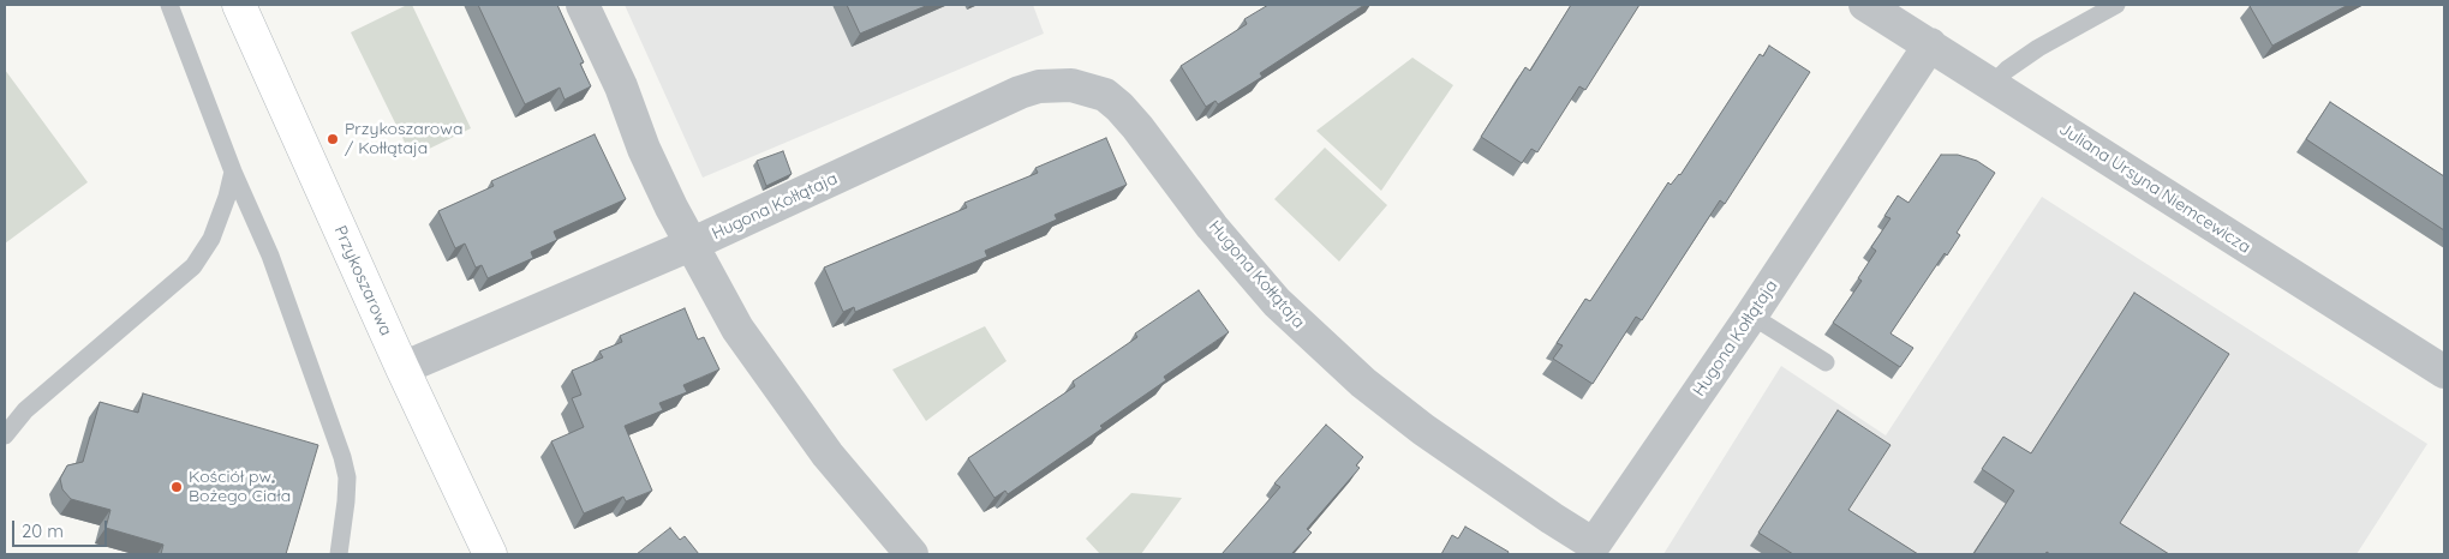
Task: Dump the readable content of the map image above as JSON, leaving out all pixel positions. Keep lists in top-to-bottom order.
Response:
{
  "streets": {
    "street": ["Juliana Ursyna Niemcewicza", "Hugona Kołłątaja", "Przykoszarowa"]
  },
  "crossings": [
    ["Juliana Ursyna Niemcewicza", "Hugona Kołłątaja"],
    ["Hugona Kołłątaja", "Przykoszarowa"]
  ],
  "places": ["Przykoszarowa / Kołłątaja", "Kościół pw. Bożego Ciała"],
  "scale_bar": "20 m"
}
